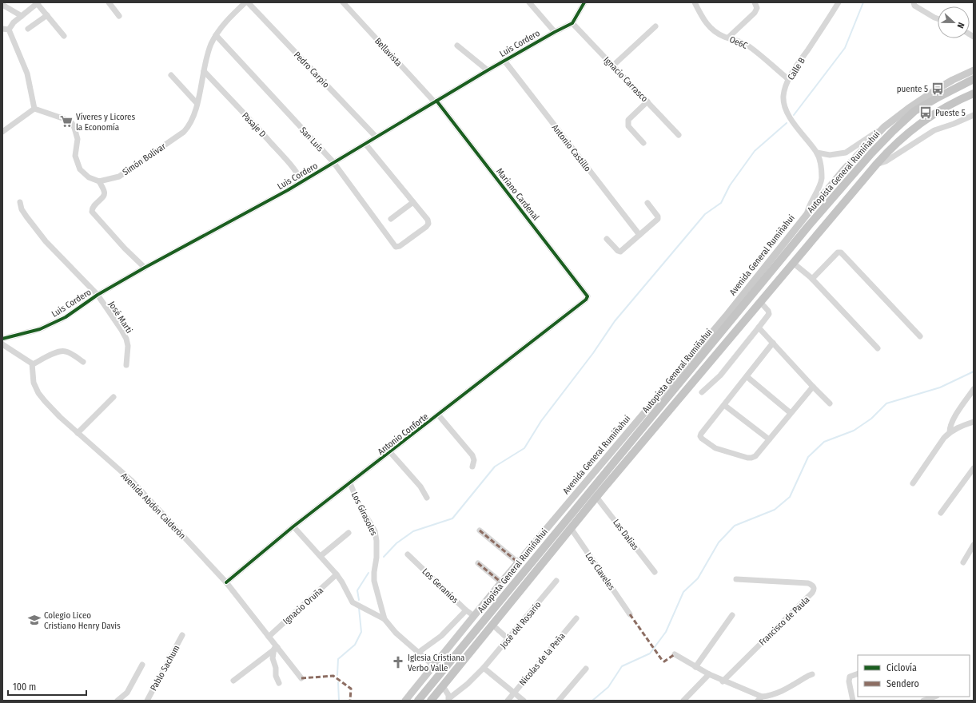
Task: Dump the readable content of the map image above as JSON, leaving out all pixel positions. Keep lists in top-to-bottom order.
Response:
{
  "streets": {
    "highway": ["Autopista General Rumiñahui"],
    "main road": ["Avenida General Rumiñahui"],
    "street": [
      "Oe6C",
      "Luis Cordero",
      "Bellavista",
      "Calle B",
      "Pedro Carpio",
      "Ignacio Carrasco",
      "Pasaje D",
      "San Luis",
      "Antonio Castillo",
      "Simón Bolívar",
      "Mariano Cardenal",
      "José Marti",
      "Antonio Conforte",
      "Avenida Abdón Calderón",
      "Los Girasoles",
      "Las Dalias",
      "Los Claveles",
      "Los Geranios",
      "Ignacio Oruña",
      "Francisco de Paula",
      "José del Rosario",
      "Nicolas de la Peña",
      "Pablo Sachum"
    ]
  },
  "crossings": [
    ["Oe6C", "Calle B"],
    ["Luis Cordero", "Bellavista"],
    ["Luis Cordero", "Pedro Carpio"],
    ["Luis Cordero", "Ignacio Carrasco"],
    ["Luis Cordero", "Pasaje D"],
    ["Luis Cordero", "San Luis"],
    ["Luis Cordero", "Antonio Castillo"],
    ["Luis Cordero", "Mariano Cardenal"],
    ["Luis Cordero", "José Marti"],
    ["Bellavista", "Mariano Cardenal"],
    ["Calle B", "Avenida General Rumiñahui"],
    ["Pasaje D", "Simón Bolívar"],
    ["San Luis", "Simón Bolívar"],
    ["Mariano Cardenal", "Antonio Conforte"],
    ["Avenida General Rumiñahui", "Los Girasoles"],
    ["Avenida General Rumiñahui", "Los Geranios"],
    ["Antonio Conforte", "Avenida Abdón Calderón"],
    ["Antonio Conforte", "Los Girasoles"],
    ["Avenida Abdón Calderón", "Ignacio Oruña"],
    ["Los Girasoles", "Ignacio Oruña"]
  ],
  "places": {
    "bus stop": ["puente 5", "Pueste 5"],
    "supermarket": ["Víveres y Licores la Economía"],
    "school or university": ["Colegio Liceo Cristiano Henry Davis"],
    "church": ["Iglesia Cristiana Verbo Valle"]
  },
  "legend": ["Ciclovía", "Sendero"],
  "scale_bar": "100 m",
  "north": "right"
}
